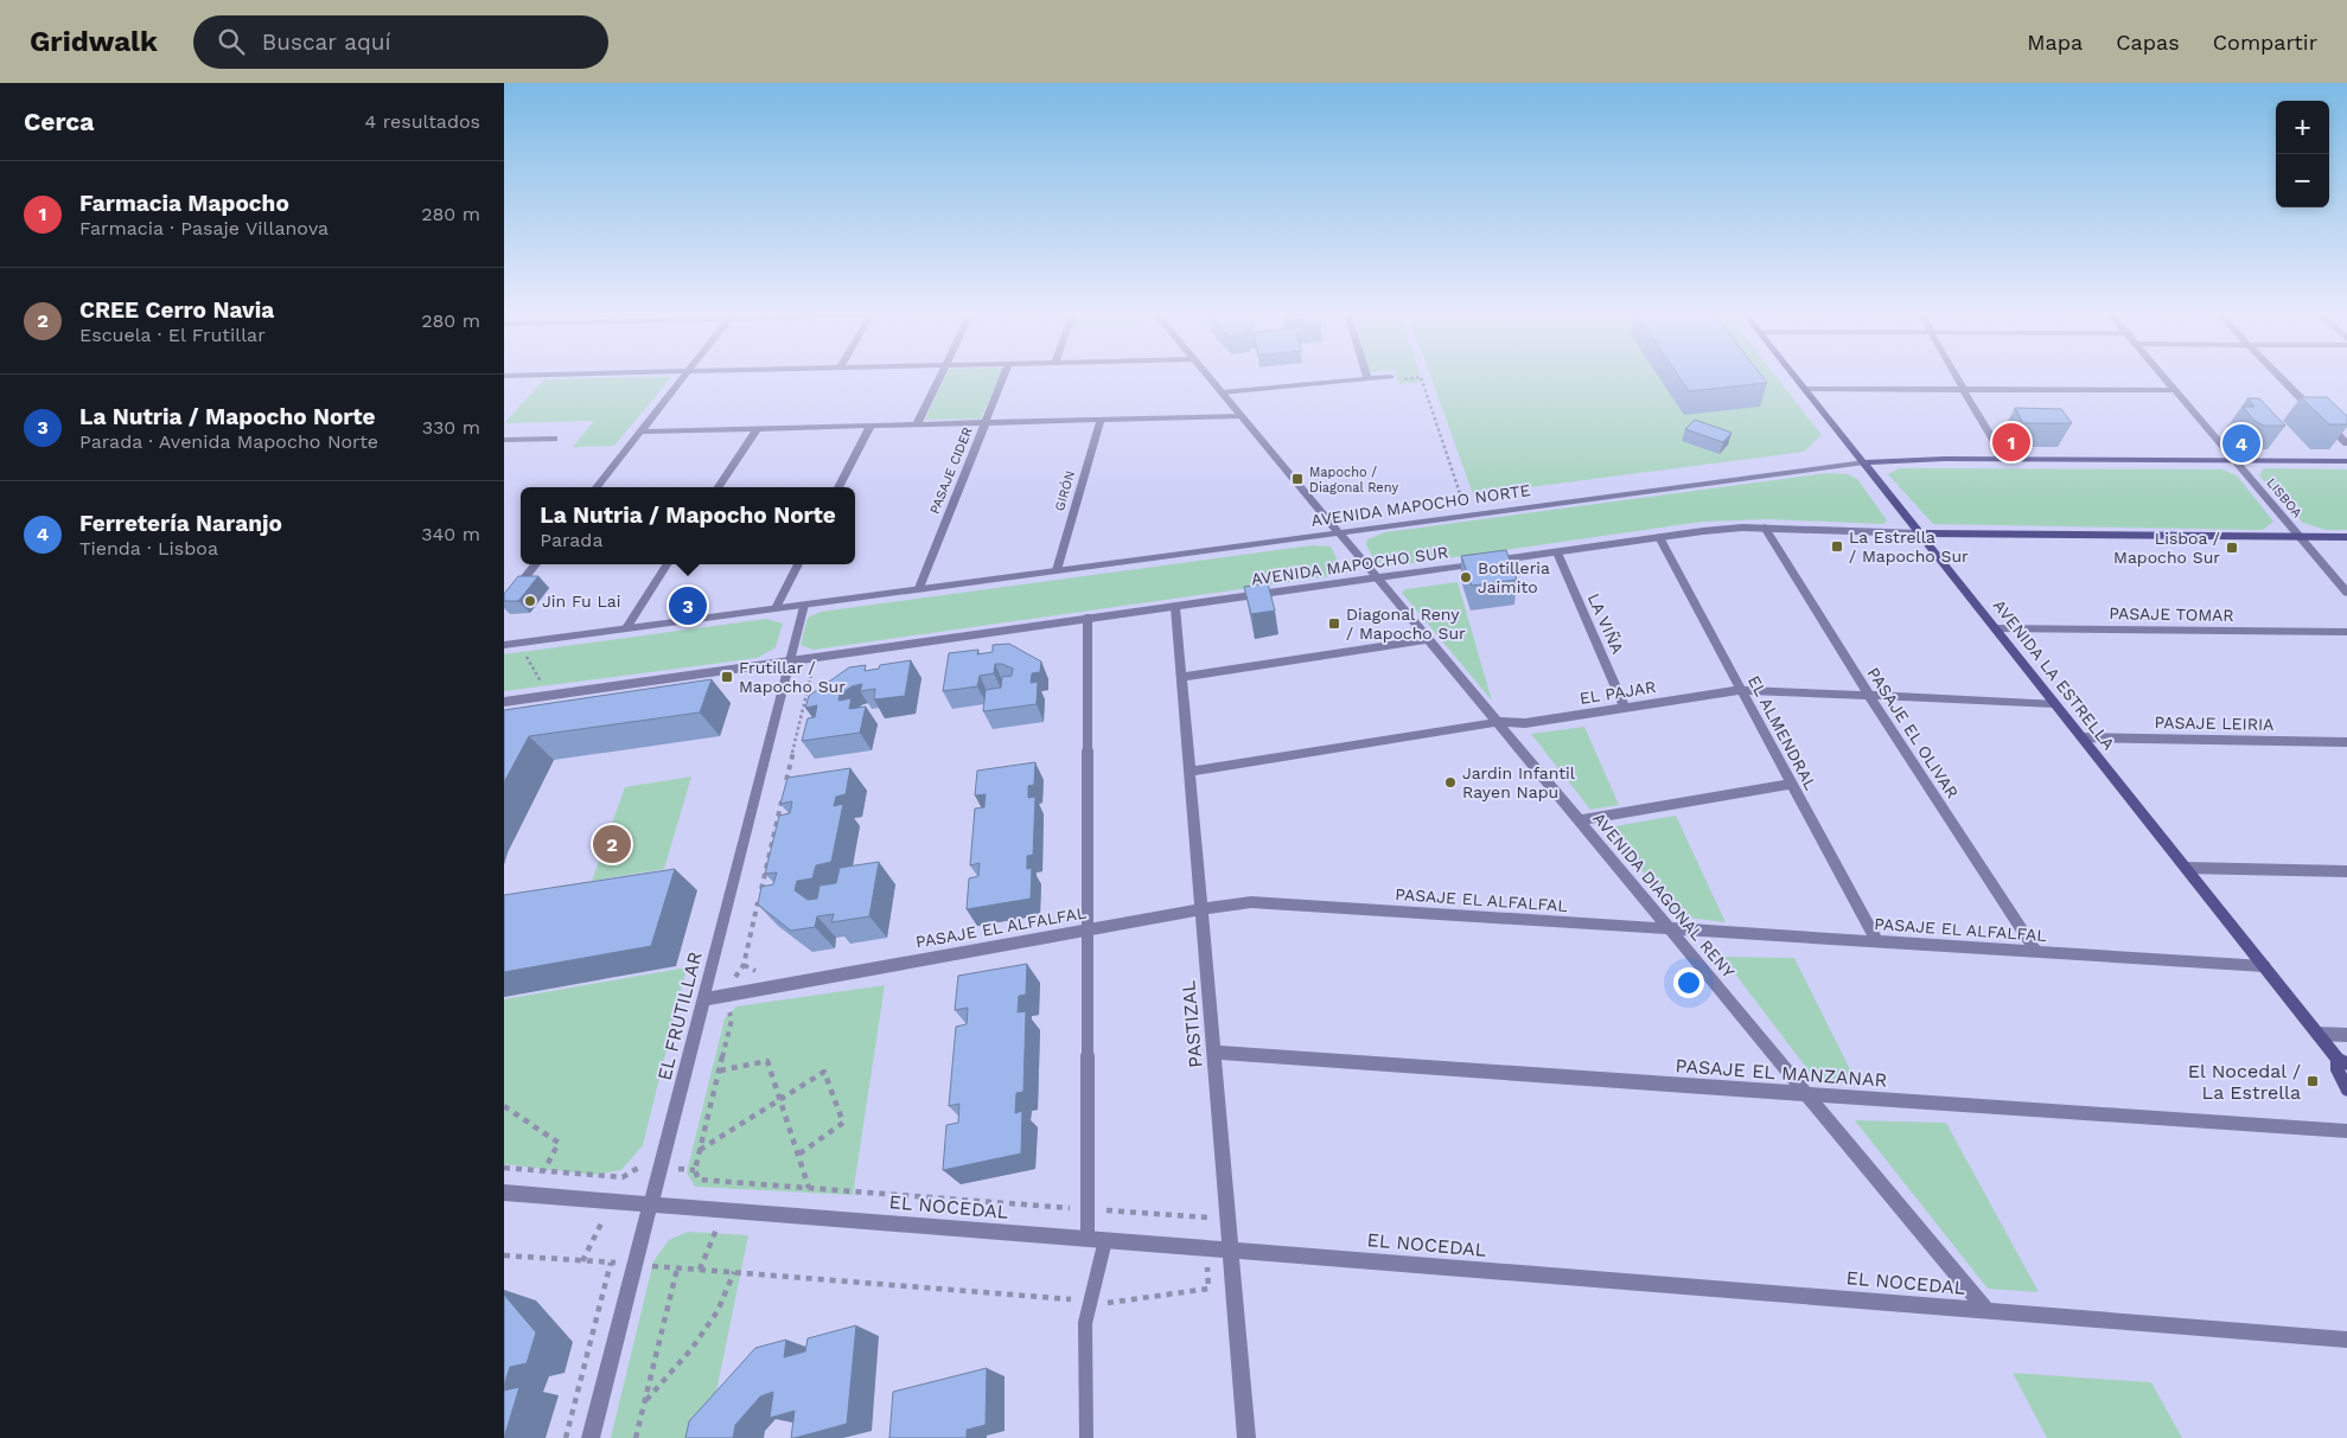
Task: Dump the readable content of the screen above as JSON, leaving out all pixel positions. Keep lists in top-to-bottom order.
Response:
{
  "streets": {
    "main road": ["AVENIDA MAPOCHO NORTE", "AVENIDA MAPOCHO SUR", "AVENIDA LA ESTRELLA"],
    "street": [
      "PASAJE CIDER",
      "GIRÓN",
      "LISBOA",
      "PASAJE TOMAR",
      "LA VIÑA",
      "EL PAJAR",
      "PASAJE LEIRIA",
      "EL ALMENDRAL",
      "PASAJE EL OLIVAR",
      "AVENIDA DIAGONAL RENY",
      "PASAJE EL ALFALFAL",
      "EL FRUTILLAR",
      "PASTIZAL",
      "PASAJE EL MANZANAR",
      "EL NOCEDAL"
    ]
  },
  "crossings": [
    ["PASAJE CIDER", "AVENIDA MAPOCHO NORTE"],
    ["GIRÓN", "AVENIDA MAPOCHO NORTE"],
    ["LISBOA", "AVENIDA MAPOCHO NORTE"],
    ["LISBOA", "AVENIDA MAPOCHO SUR"],
    ["AVENIDA MAPOCHO NORTE", "AVENIDA LA ESTRELLA"],
    ["AVENIDA MAPOCHO NORTE", "AVENIDA DIAGONAL RENY"],
    ["AVENIDA MAPOCHO NORTE", "EL FRUTILLAR"],
    ["AVENIDA MAPOCHO SUR", "LA VIÑA"],
    ["AVENIDA MAPOCHO SUR", "AVENIDA LA ESTRELLA"],
    ["AVENIDA MAPOCHO SUR", "EL ALMENDRAL"],
    ["AVENIDA MAPOCHO SUR", "PASAJE EL OLIVAR"],
    ["AVENIDA MAPOCHO SUR", "AVENIDA DIAGONAL RENY"],
    ["AVENIDA MAPOCHO SUR", "EL FRUTILLAR"],
    ["AVENIDA MAPOCHO SUR", "PASTIZAL"],
    ["PASAJE TOMAR", "AVENIDA LA ESTRELLA"],
    ["LA VIÑA", "EL PAJAR"],
    ["AVENIDA LA ESTRELLA", "EL PAJAR"],
    ["AVENIDA LA ESTRELLA", "PASAJE LEIRIA"],
    ["AVENIDA LA ESTRELLA", "PASAJE EL ALFALFAL"],
    ["EL PAJAR", "EL ALMENDRAL"],
    ["EL PAJAR", "PASAJE EL OLIVAR"],
    ["EL PAJAR", "AVENIDA DIAGONAL RENY"],
    ["EL PAJAR", "PASTIZAL"],
    ["EL ALMENDRAL", "PASAJE EL ALFALFAL"],
    ["PASAJE EL OLIVAR", "PASAJE EL ALFALFAL"],
    ["AVENIDA DIAGONAL RENY", "PASAJE EL ALFALFAL"],
    ["AVENIDA DIAGONAL RENY", "PASAJE EL MANZANAR"],
    ["AVENIDA DIAGONAL RENY", "EL NOCEDAL"],
    ["PASAJE EL ALFALFAL", "EL FRUTILLAR"],
    ["PASAJE EL ALFALFAL", "PASTIZAL"],
    ["EL FRUTILLAR", "EL NOCEDAL"],
    ["PASTIZAL", "PASAJE EL MANZANAR"],
    ["PASTIZAL", "EL NOCEDAL"]
  ],
  "places": {
    "transit": [
      "Mapocho / Diagonal Reny",
      "La Estrella / Mapocho Sur",
      "Lisboa / Mapocho Sur",
      "Diagonal Reny / Mapocho Sur",
      "Frutillar / Mapocho Sur",
      "El Nocedal / La Estrella"
    ],
    "other": ["Botilleria Jaimito", "Jin Fu Lai", "Jardin Infantil Rayen Napu"]
  },
  "page": {
    "header": "Gridwalk",
    "search": "Buscar aquí",
    "nav": ["Mapa", "Capas", "Compartir"],
    "heading": ["Cerca", "4 resultados"],
    "map_buttons": ["+", "−"],
    "list": [
      {
        "mark": "1",
        "name": "Farmacia Mapocho",
        "note": "Farmacia · Pasaje Villanova",
        "value": "280 m"
      },
      {
        "mark": "2",
        "name": "CREE Cerro Navia",
        "note": "Escuela · El Frutillar",
        "value": "280 m"
      },
      {
        "mark": "3",
        "name": "La Nutria / Mapocho Norte",
        "note": "Parada · Avenida Mapocho Norte",
        "value": "330 m"
      },
      {
        "mark": "4",
        "name": "Ferretería Naranjo",
        "note": "Tienda · Lisboa",
        "value": "340 m"
      }
    ],
    "pins": [
      "1",
      "4",
      "3",
      "2"
    ],
    "popup": ["La Nutria / Mapocho Norte", "Parada"]
  }
}
